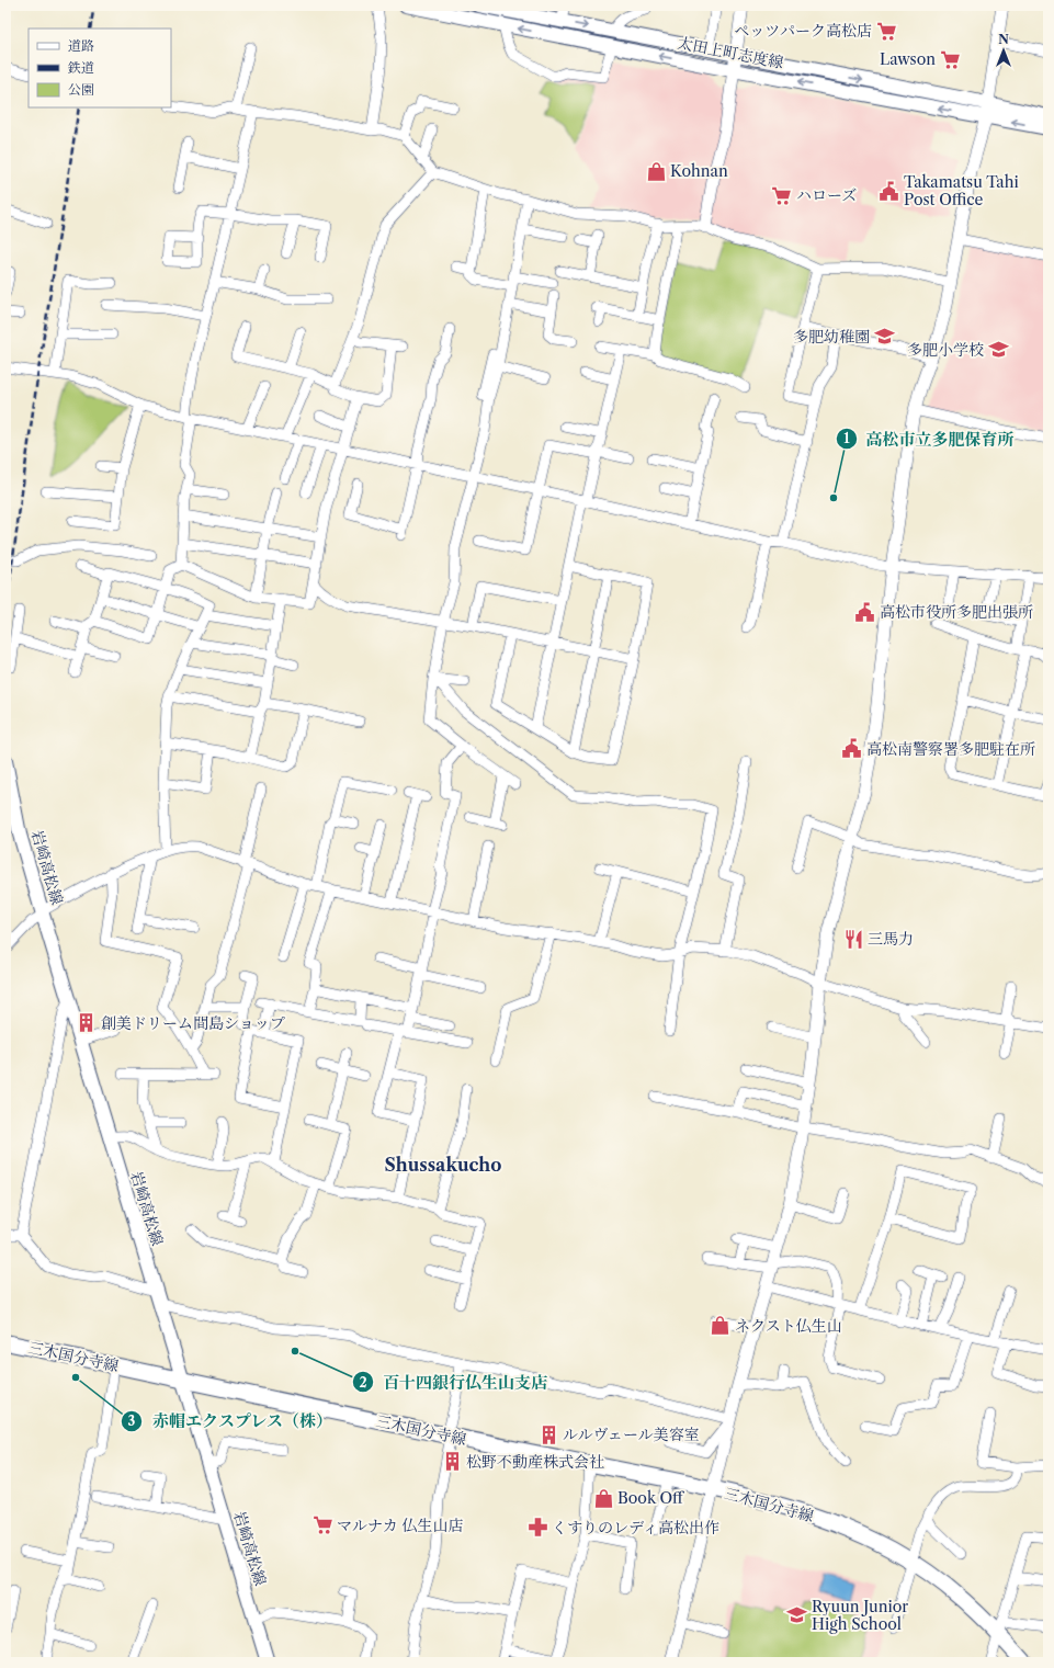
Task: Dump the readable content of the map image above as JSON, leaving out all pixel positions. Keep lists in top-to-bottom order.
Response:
{
  "streets": {
    "main road": ["太田上町志度線", "岩崎高松線", "三木国分寺線"]
  },
  "crossings": [
    ["岩崎高松線", "三木国分寺線"]
  ],
  "districts": ["Shussakucho"],
  "places": {
    "supermarket": [
      "ペッツパーク高松店",
      "Lawson",
      "ハローズ",
      "マルナカ 仏生山店"
    ],
    "shop": ["Kohnan", "ネクスト仏生山", "Book Off"],
    "public building": ["Takamatsu Tahi Post Office", "高松市役所多肥出張所", "高松南警察署多肥駐在所"],
    "school or university": ["多肥幼稚園", "多肥小学校", "Ryuun Junior High School"],
    "other": ["高松市立多肥保育所", "百十四銀行仏生山支店", "赤帽エクスプレス（株）"],
    "restaurant": ["三馬力"],
    "building": ["創美ドリーム間島ショップ", "ルルヴェール美容室", "松野不動産株式会社"],
    "pharmacy": ["くすりのレディ高松出作"]
  },
  "legend": ["道路", "鉄道", "公園"],
  "north": "top"
}
